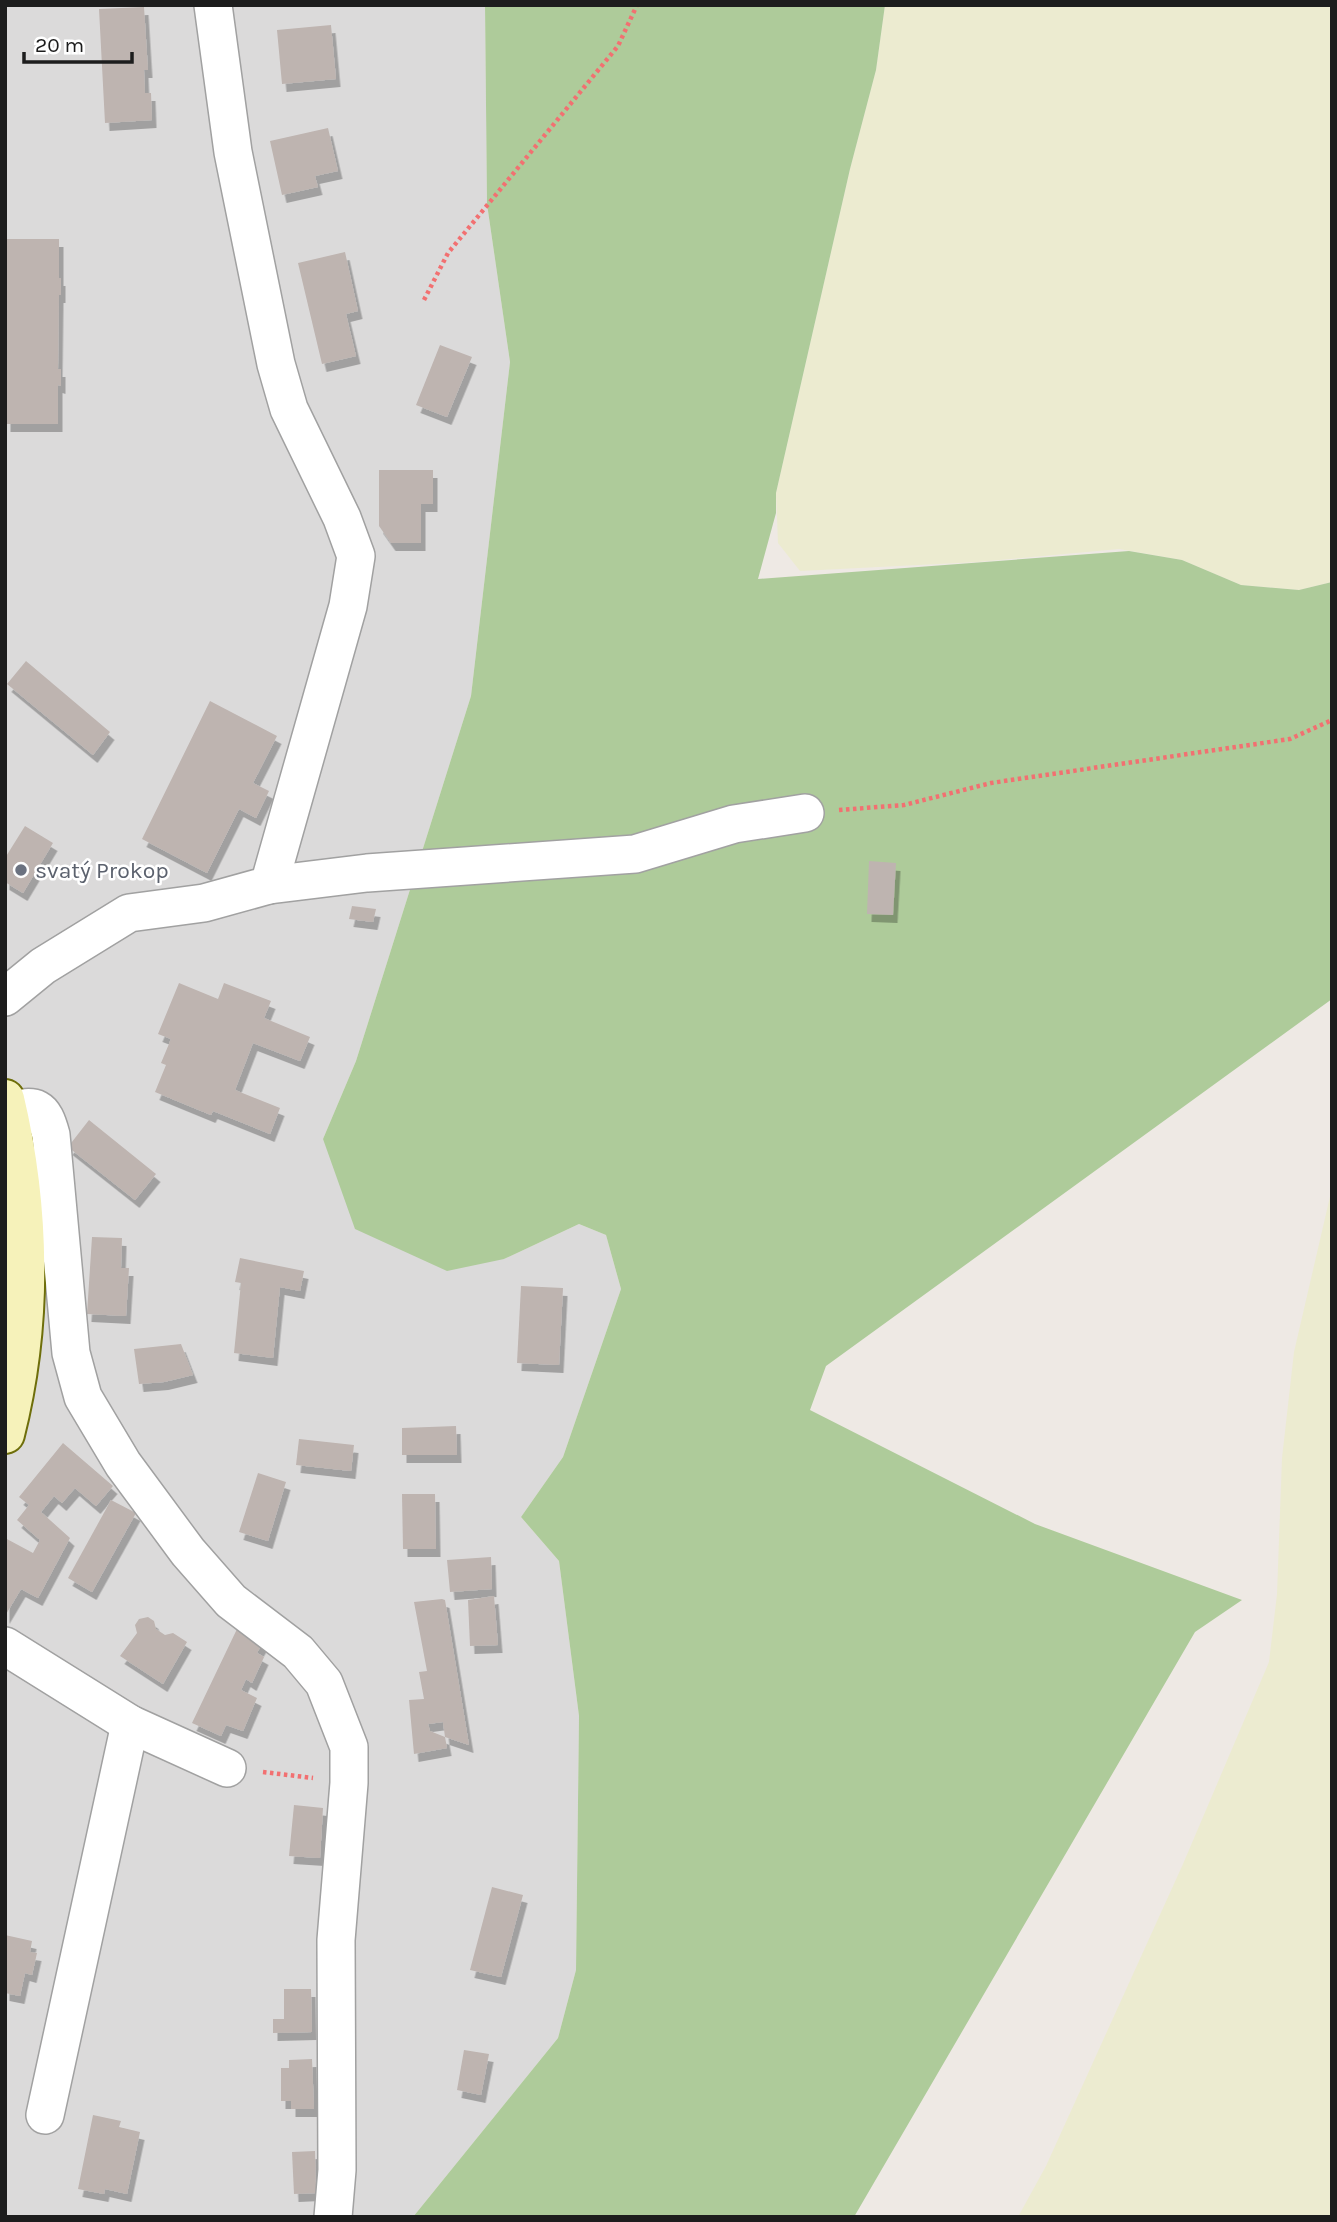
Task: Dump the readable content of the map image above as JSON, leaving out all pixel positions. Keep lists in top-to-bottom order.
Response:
{
  "places": ["svatý Prokop"],
  "scale_bar": "20 m"
}
